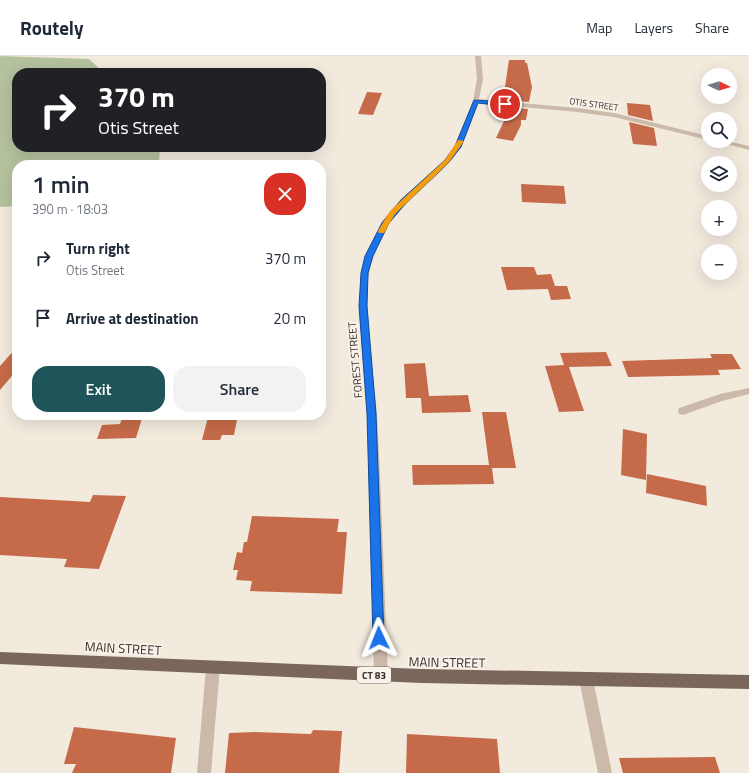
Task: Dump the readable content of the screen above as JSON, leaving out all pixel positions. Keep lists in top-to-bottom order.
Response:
{
  "streets": {
    "main road": ["MAIN STREET", "CT 83"],
    "street": ["OTIS STREET", "FOREST STREET"]
  },
  "crossings": [
    ["OTIS STREET", "FOREST STREET"],
    ["FOREST STREET", "MAIN STREET"]
  ],
  "north": "right",
  "page": {
    "header": "Routely",
    "nav": ["Map", "Layers", "Share"],
    "map_buttons": ["+", "−"],
    "turn": ["370 m", "Otis Street"],
    "heading": ["1 min", "390 m · 18:03"],
    "list": [
      {
        "name": "Turn right",
        "note": "Otis Street",
        "value": "370 m"
      },
      {
        "name": "Arrive at destination",
        "value": "20 m"
      }
    ],
    "buttons": ["Exit", "Share"]
  }
}
